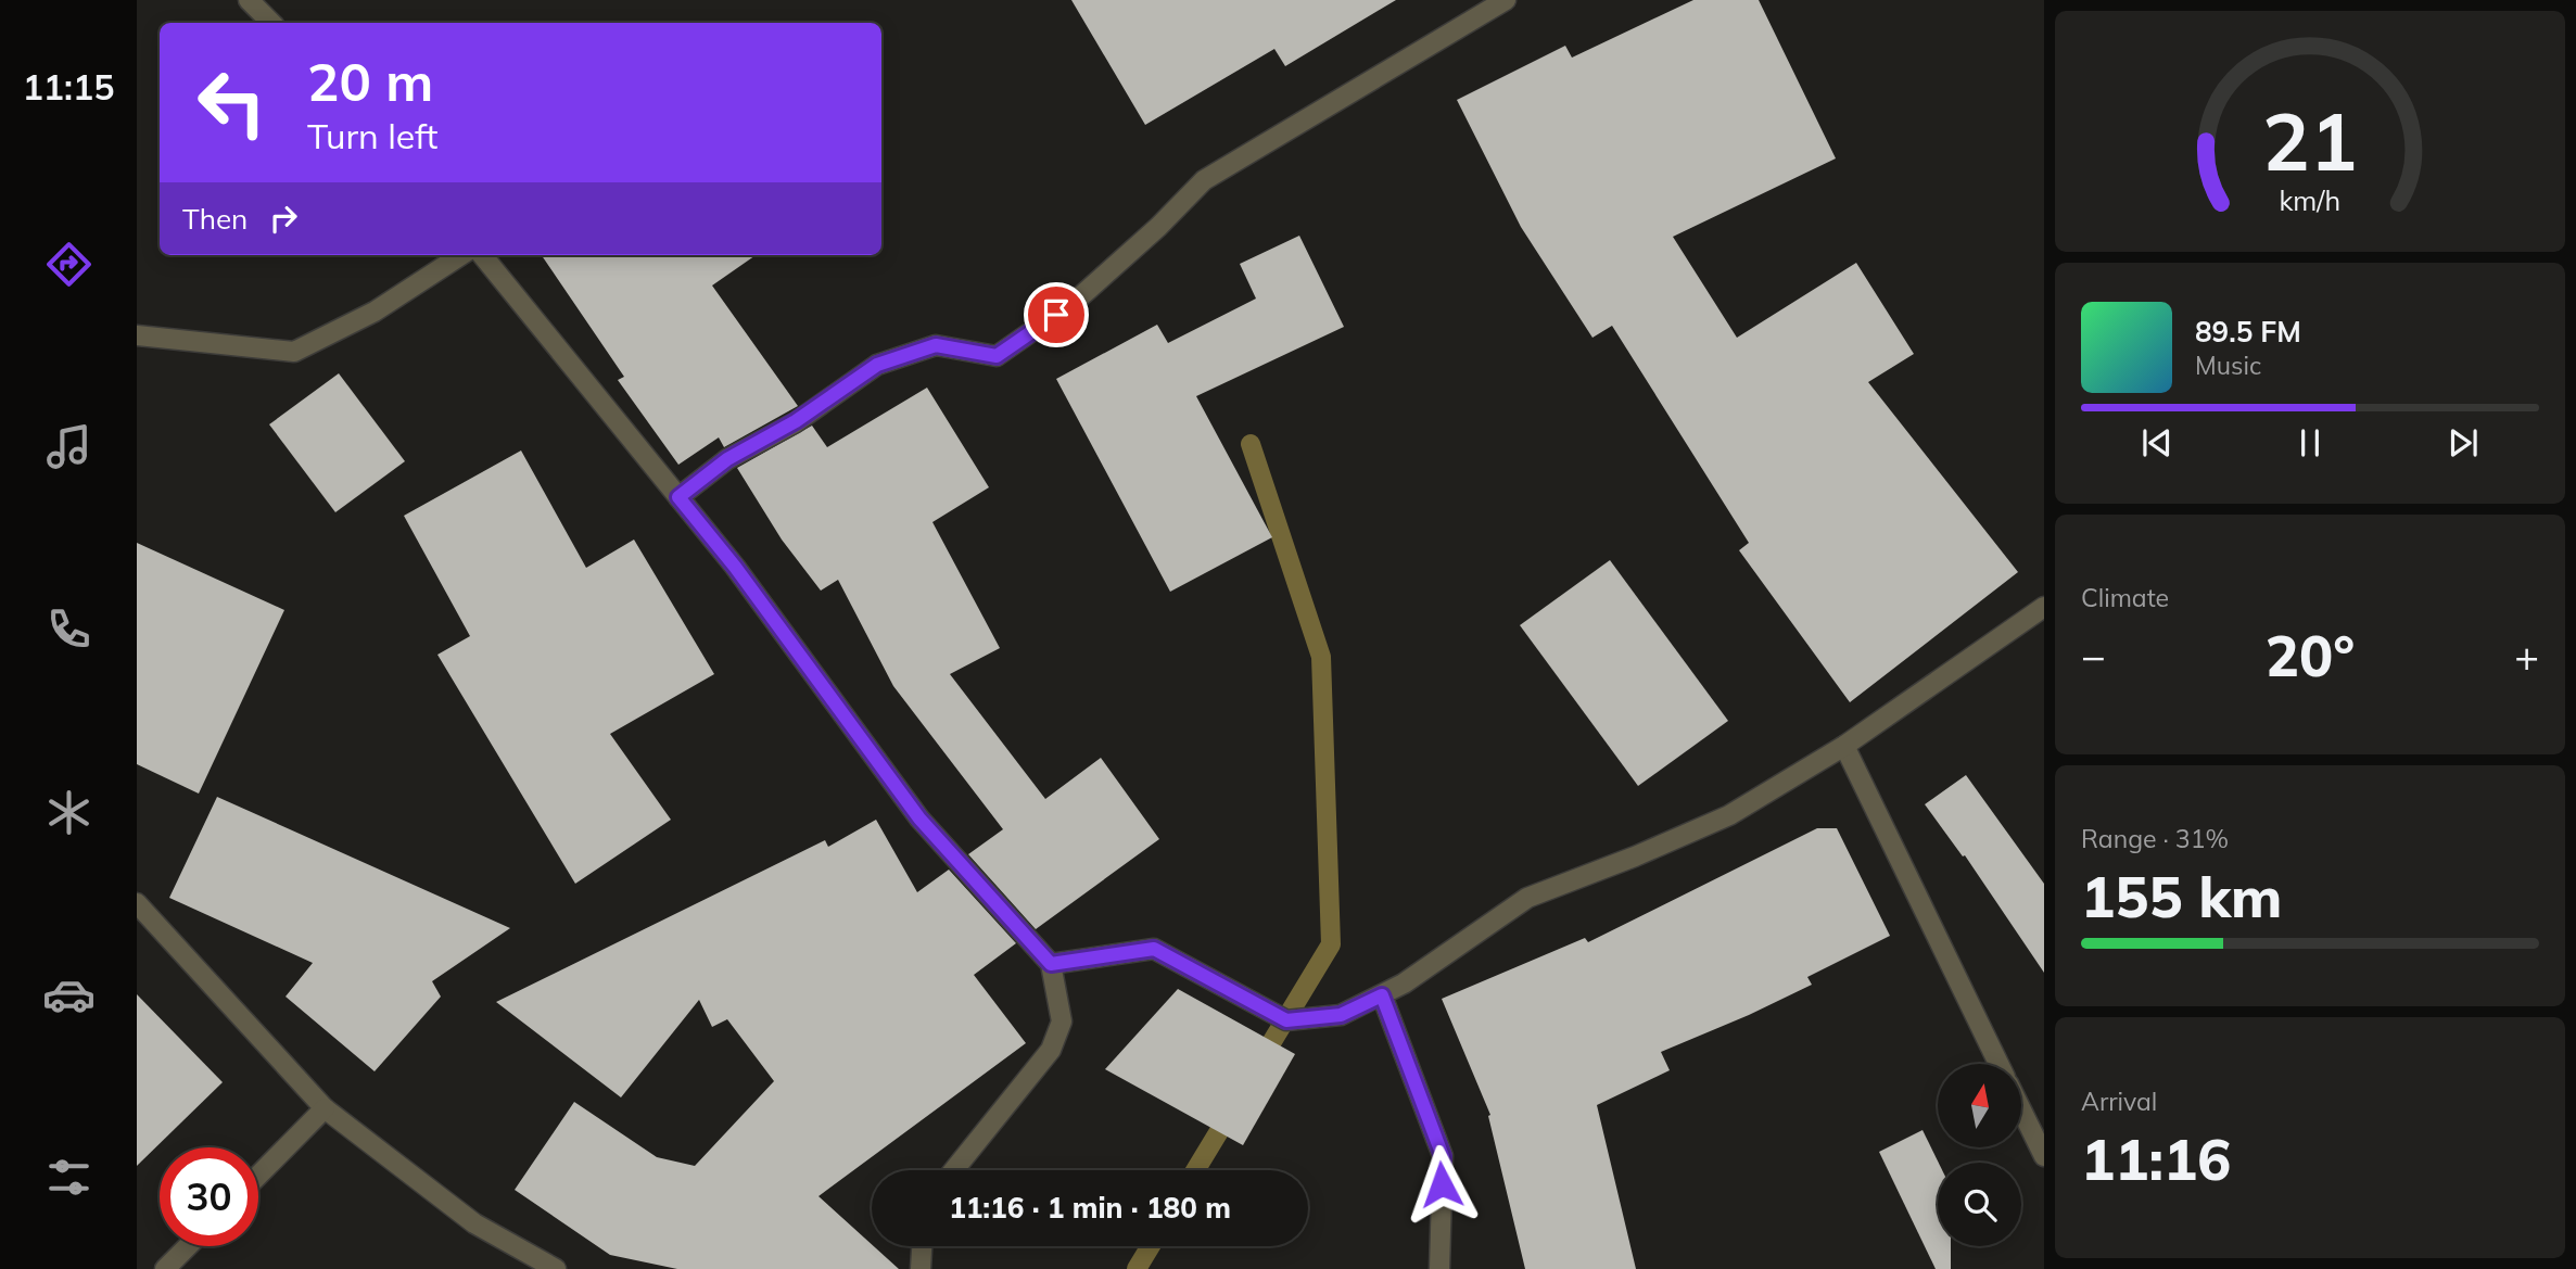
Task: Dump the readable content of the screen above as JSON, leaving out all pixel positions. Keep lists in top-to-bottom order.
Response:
{
  "north": "top",
  "page": {
    "tabs": "11:15",
    "turn": ["20 m", "Turn left"],
    "then": "Then",
    "song": ["89.5 FM", "Music"],
    "tile": [
      "Climate",
      ["Range · 31%", "155 km"],
      ["Arrival", "11:16"]
    ],
    "heat": ["−", "20°", "+"],
    "limit": "30",
    "trip": "11:16 · 1 min · 180 m",
    "gauge": ["21", "km/h"]
  }
}
